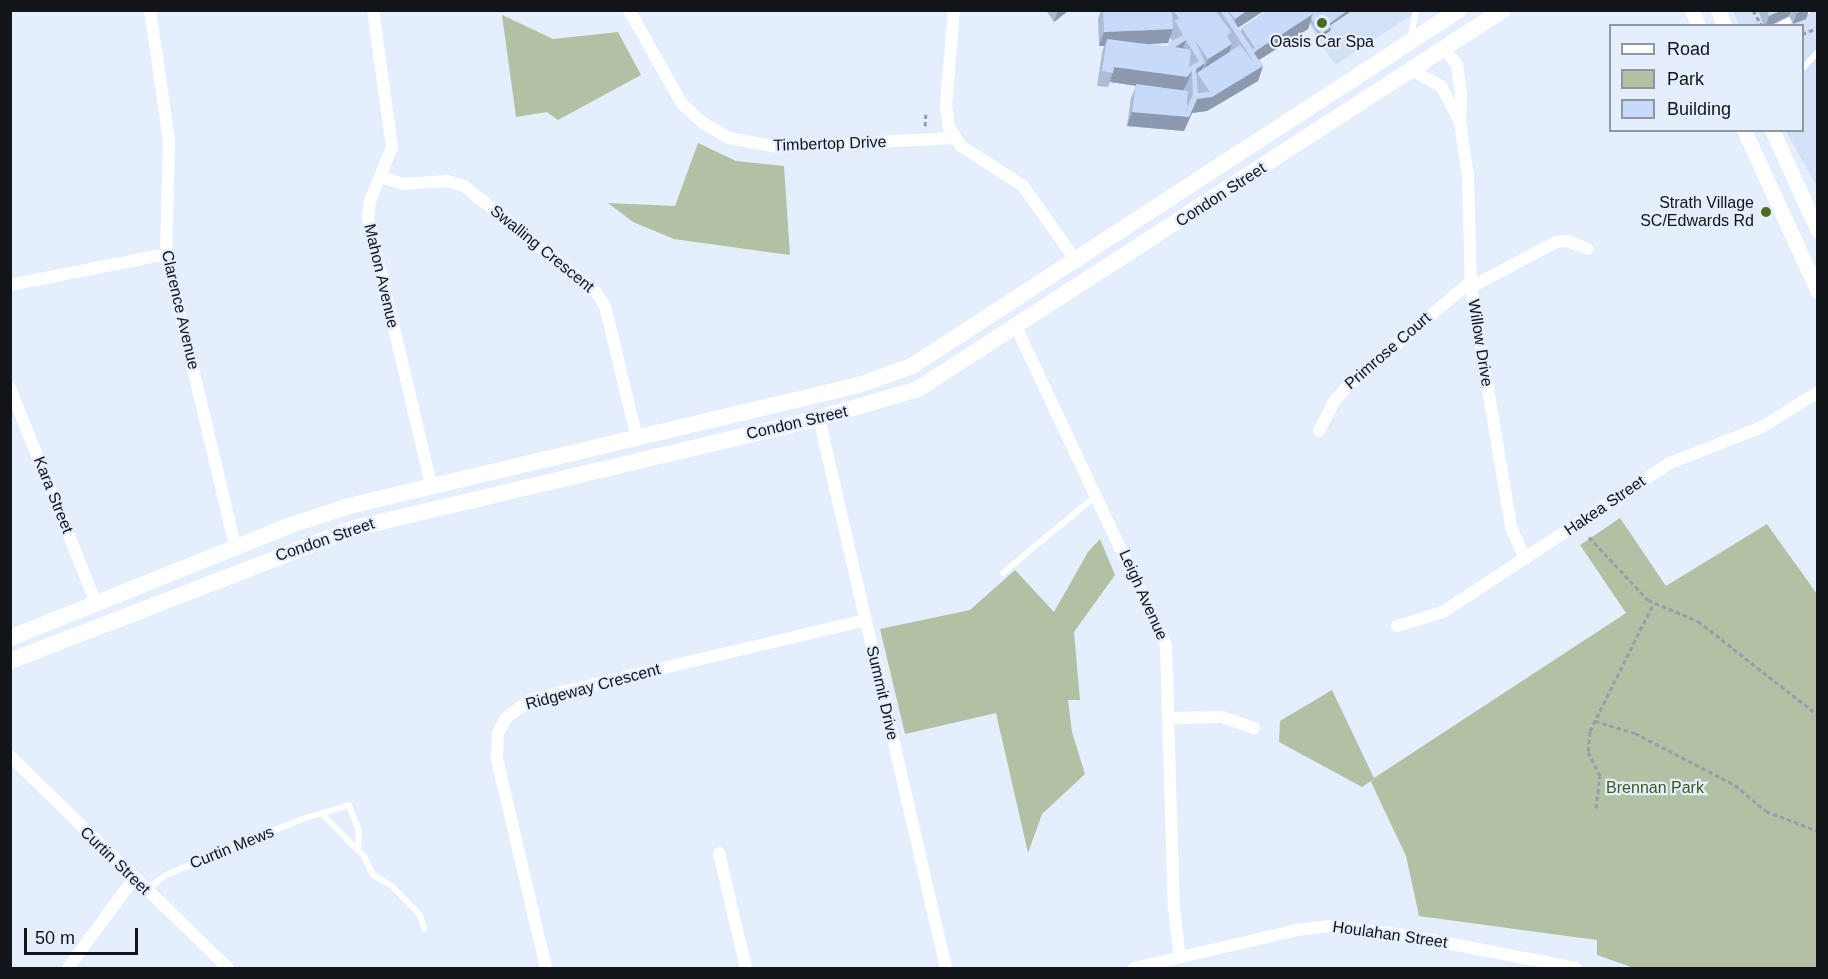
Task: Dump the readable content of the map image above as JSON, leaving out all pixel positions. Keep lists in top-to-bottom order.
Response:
{
  "streets": {
    "main road": ["Condon Street", "Mahon Avenue", "Clarence Avenue"],
    "street": [
      "Timbertop Drive",
      "Swalling Crescent",
      "Willow Drive",
      "Primrose Court",
      "Kara Street",
      "Hakea Street",
      "Leigh Avenue",
      "Ridgeway Crescent",
      "Summit Drive",
      "Curtin Street",
      "Houlahan Street"
    ],
    "lane": ["Curtin Mews"]
  },
  "crossings": [
    ["Condon Street", "Swalling Crescent"],
    ["Condon Street", "Mahon Avenue"],
    ["Condon Street", "Clarence Avenue"],
    ["Condon Street", "Willow Drive"],
    ["Condon Street", "Kara Street"],
    ["Condon Street", "Leigh Avenue"],
    ["Condon Street", "Summit Drive"],
    ["Swalling Crescent", "Mahon Avenue"],
    ["Willow Drive", "Primrose Court"],
    ["Willow Drive", "Hakea Street"],
    ["Leigh Avenue", "Houlahan Street"],
    ["Ridgeway Crescent", "Summit Drive"],
    ["Curtin Mews", "Curtin Street"]
  ],
  "parks": ["Brennan Park"],
  "places": ["Oasis Car Spa", "Strath Village SC/Edwards Rd"],
  "legend": ["Road", "Park", "Building"],
  "scale_bar": "50 m"
}
